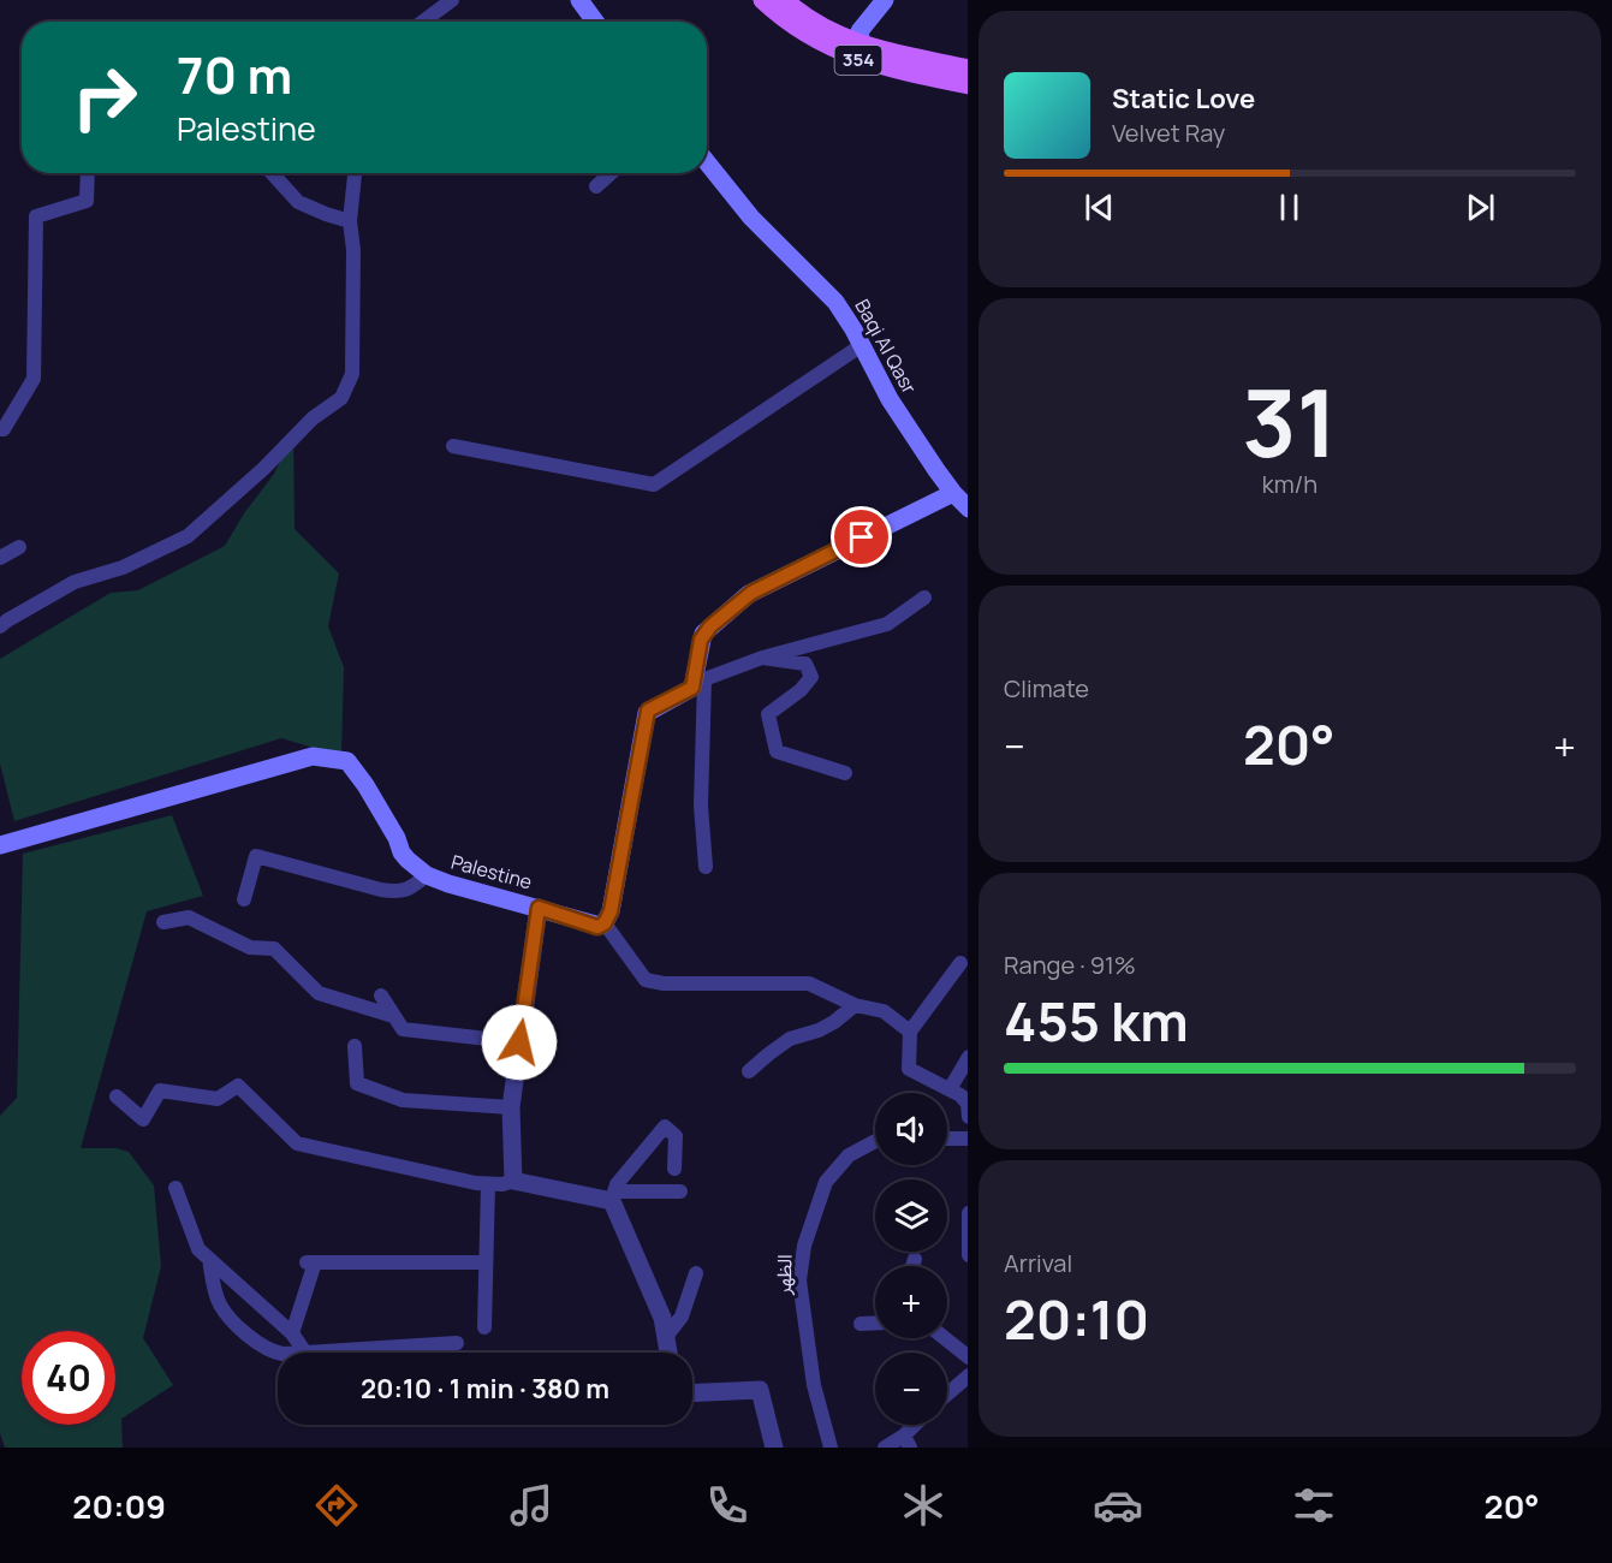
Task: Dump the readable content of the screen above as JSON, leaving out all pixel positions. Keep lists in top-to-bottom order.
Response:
{
  "streets": {
    "main road": ["354", "Baqi Al Qasr", "Palestine"],
    "street": ["الظهر"]
  },
  "page": {
    "turn": ["70 m", "Palestine"],
    "song": ["Static Love", "Velvet Ray"],
    "tile": [
      ["31", "km/h"],
      "Climate",
      ["Range · 91%", "455 km"],
      ["Arrival", "20:10"]
    ],
    "heat": ["−", "20°", "+"],
    "map_buttons": ["+", "−"],
    "limit": "40",
    "trip": "20:10 · 1 min · 380 m",
    "tabs": ["20:09", "20°"]
  }
}
